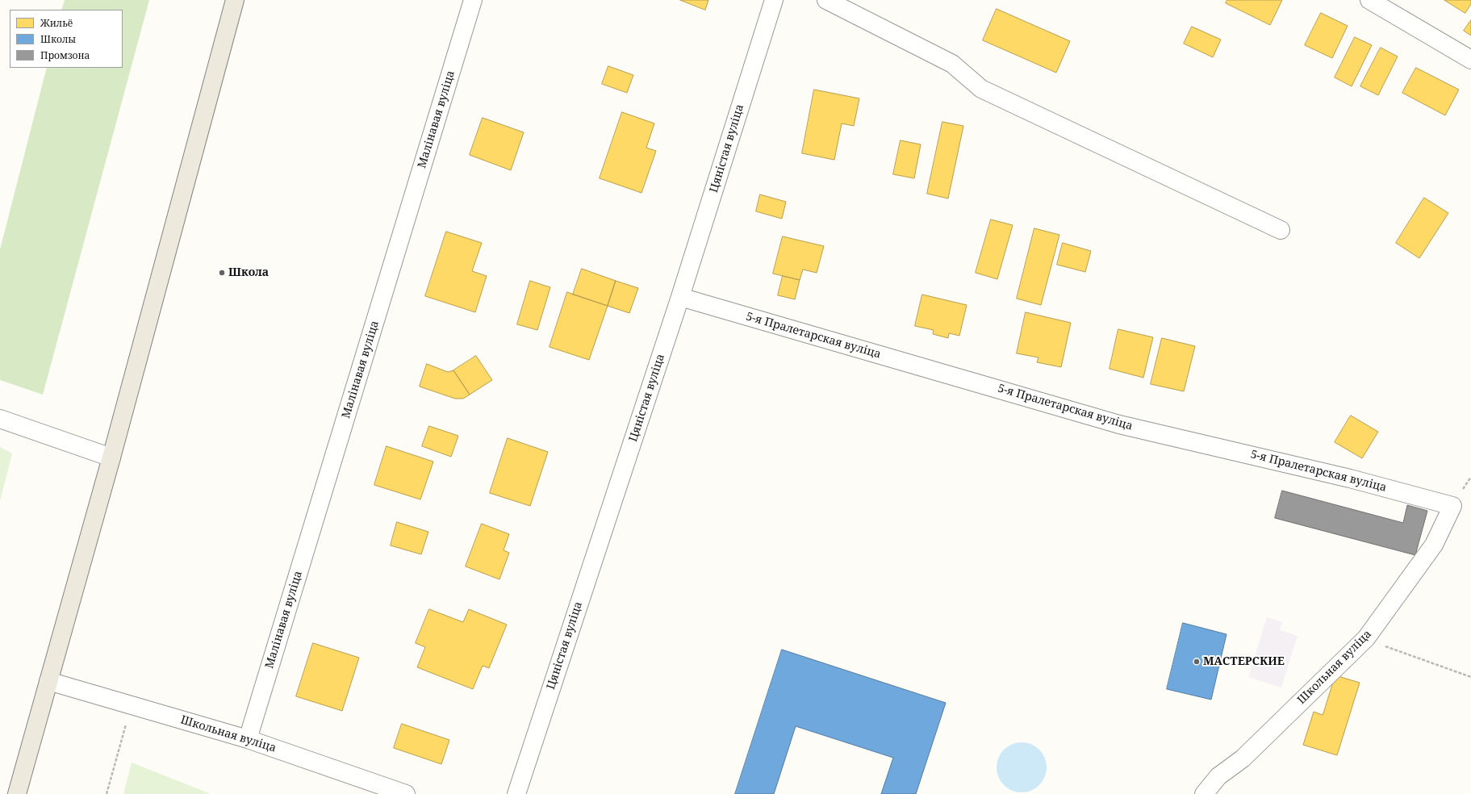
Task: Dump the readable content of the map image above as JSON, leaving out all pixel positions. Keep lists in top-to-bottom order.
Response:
{
  "streets": {
    "street": [
      "Малінавая вуліца",
      "Цяністая вуліца",
      "5-я Пралетарская вуліца",
      "Школьная вуліца"
    ]
  },
  "crossings": [
    ["Малінавая вуліца", "Школьная вуліца"],
    ["Цяністая вуліца", "5-я Пралетарская вуліца"],
    ["5-я Пралетарская вуліца", "Школьная вуліца"]
  ],
  "places": ["Школа", "МАСТЕРСКИЕ"],
  "legend": ["Жильё", "Школы", "Промзона"]
}
